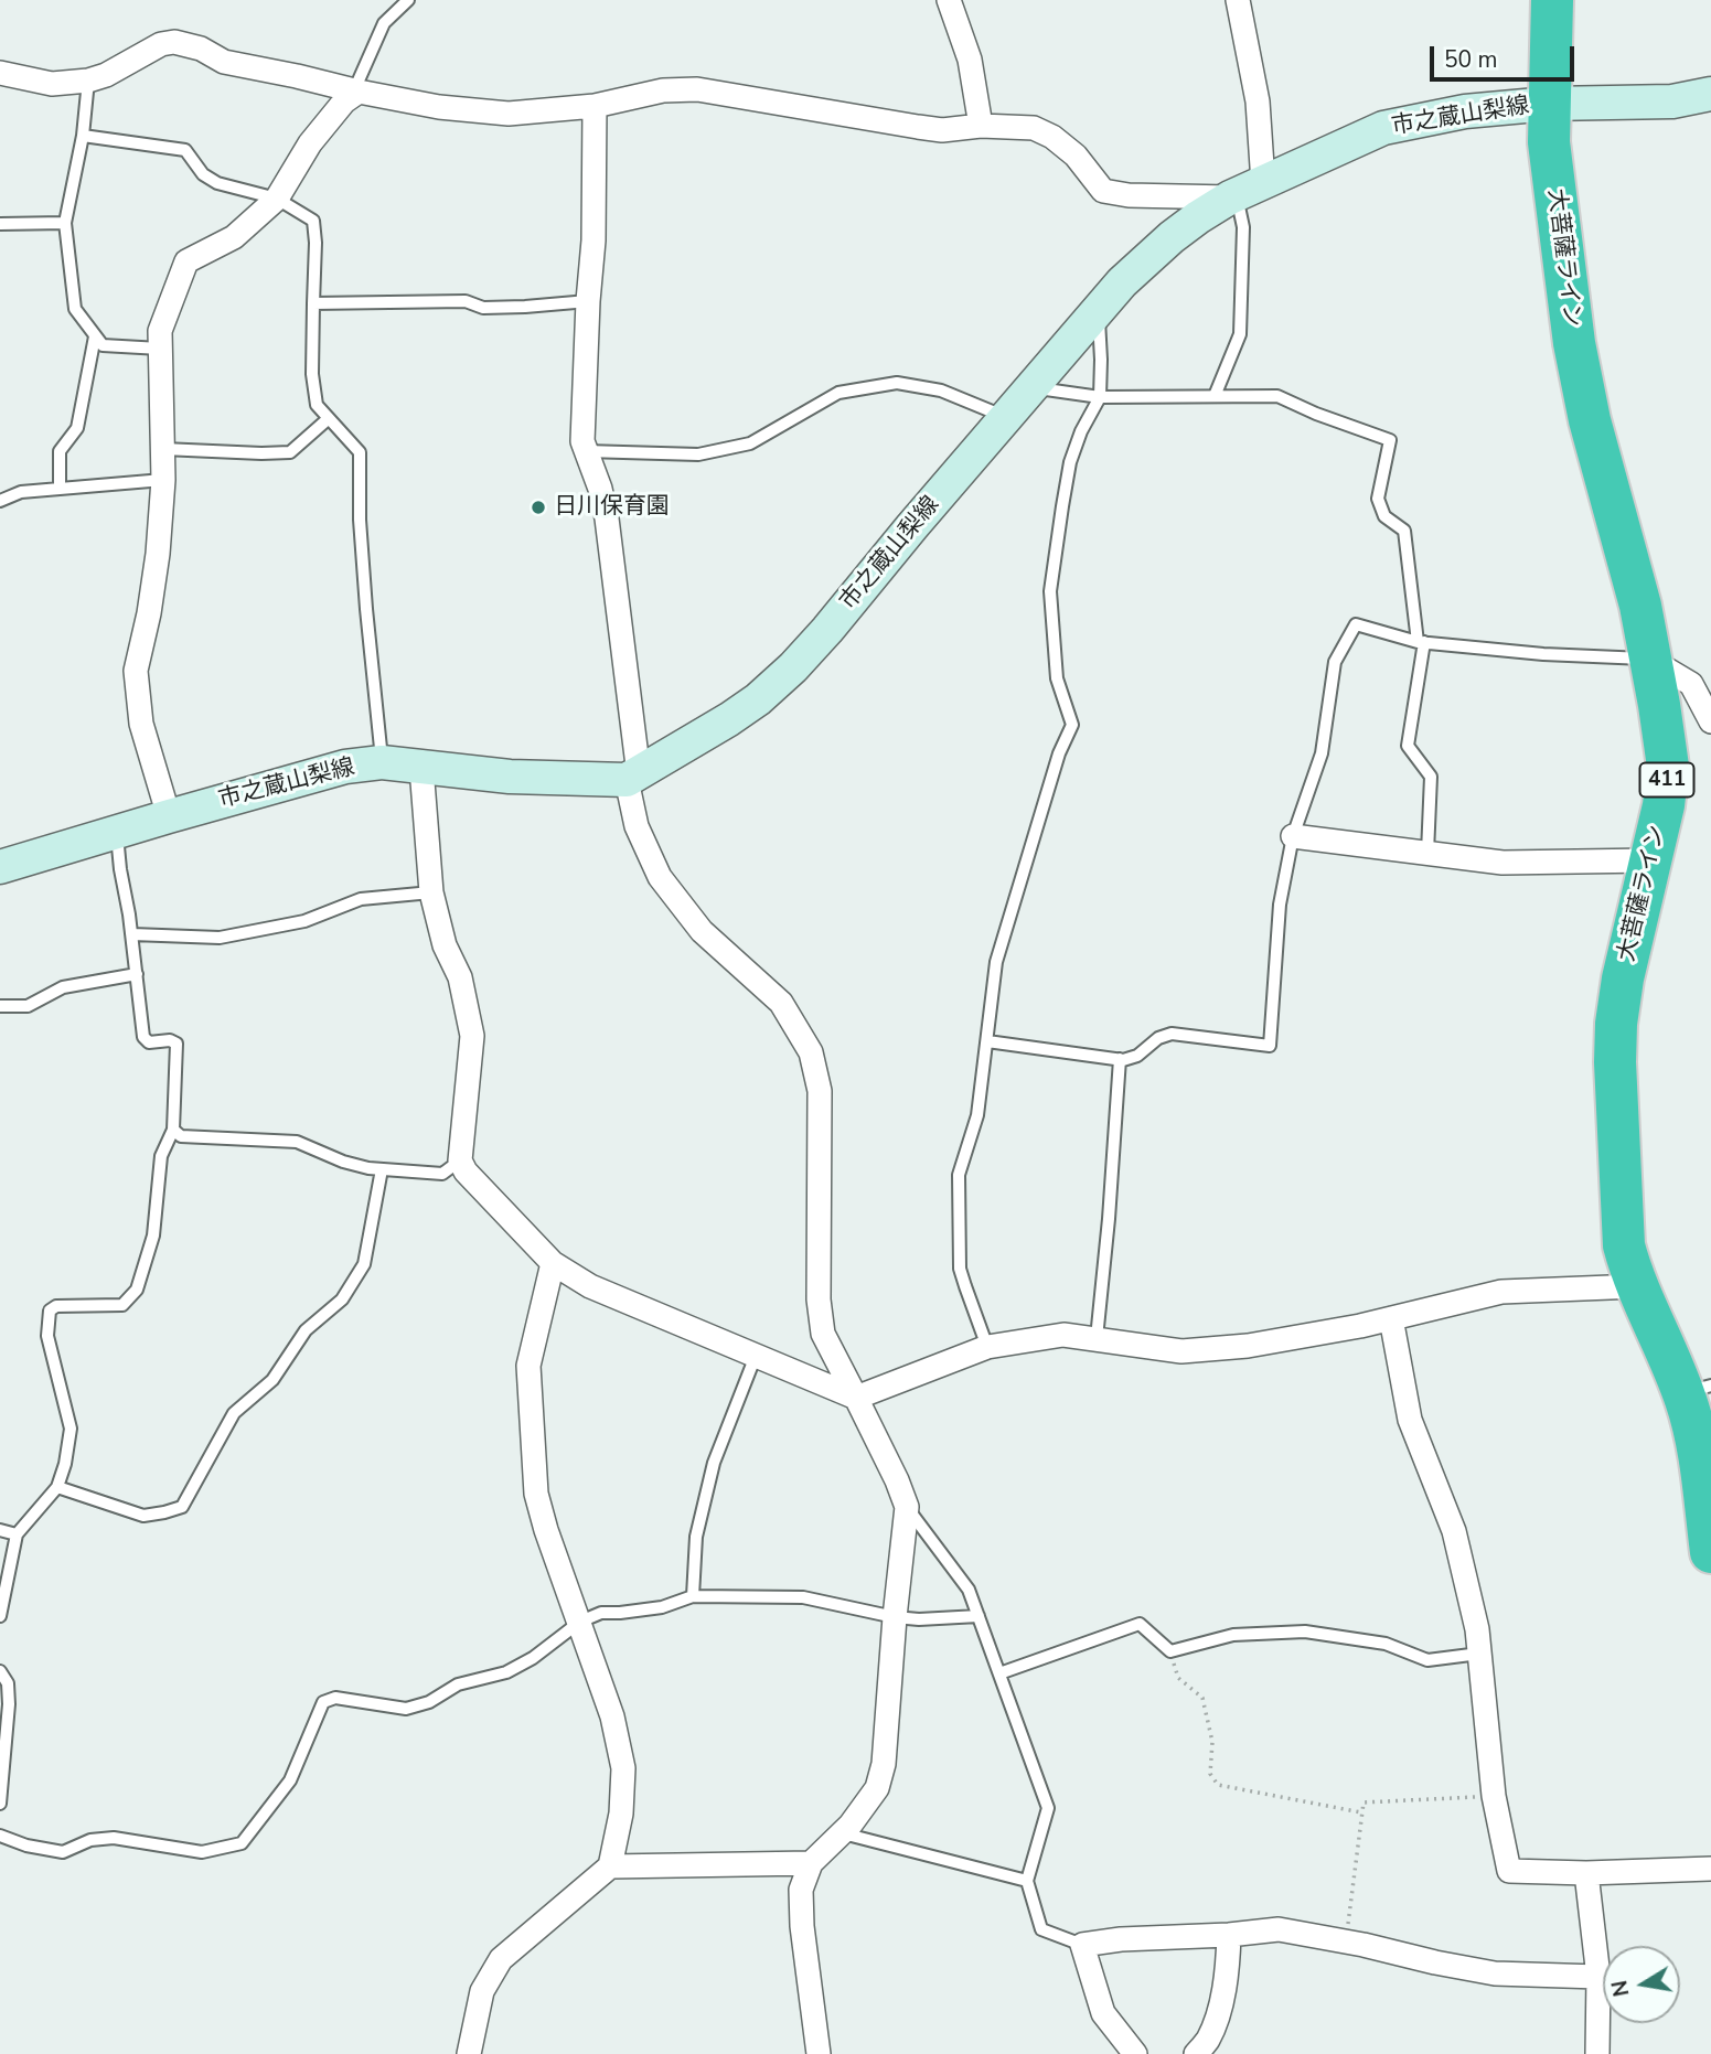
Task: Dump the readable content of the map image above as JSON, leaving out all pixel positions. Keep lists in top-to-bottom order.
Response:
{
  "streets": {
    "highway": ["大菩薩ライン", "411"],
    "main road": ["市之蔵山梨線"]
  },
  "crossings": [
    ["市之蔵山梨線", "大菩薩ライン"]
  ],
  "places": ["日川保育園"],
  "scale_bar": "50 m",
  "north": "left"
}
